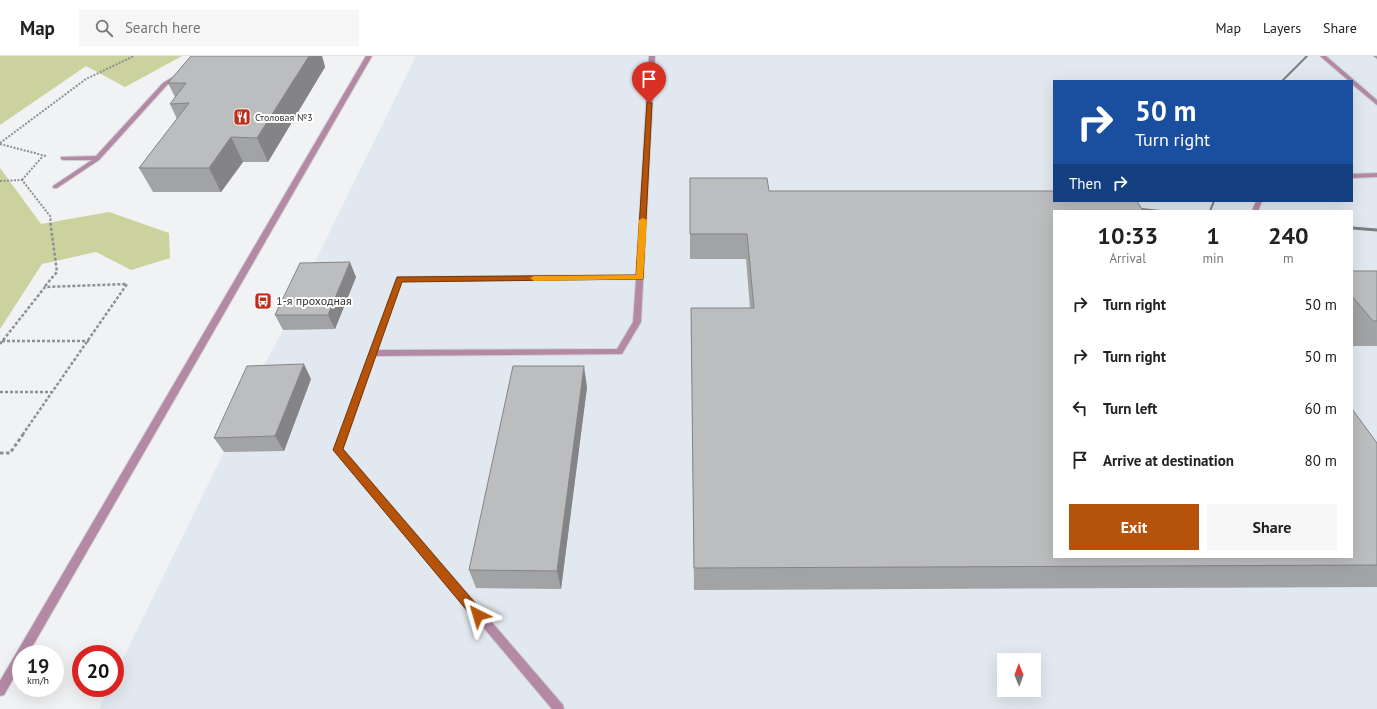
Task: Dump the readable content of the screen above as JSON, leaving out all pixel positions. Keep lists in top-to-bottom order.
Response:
{
  "places": {
    "restaurant": ["Столовая №3"],
    "bus stop": ["1-я проходная"]
  },
  "north": "top",
  "page": {
    "header": "Map",
    "search": "Search here",
    "nav": ["Map", "Layers", "Share"],
    "turn": ["50 m", "Turn right"],
    "then": "Then",
    "eta": [
      "10:33",
      "Arrival",
      "1",
      "min",
      "240",
      "m"
    ],
    "list": [
      {
        "name": "Turn right",
        "value": "50 m"
      },
      {
        "name": "Turn right",
        "value": "50 m"
      },
      {
        "name": "Turn left",
        "value": "60 m"
      },
      {
        "name": "Arrive at destination",
        "value": "80 m"
      }
    ],
    "buttons": ["Exit", "Share"],
    "speed": "19 km/h",
    "limit": "20"
  }
}
